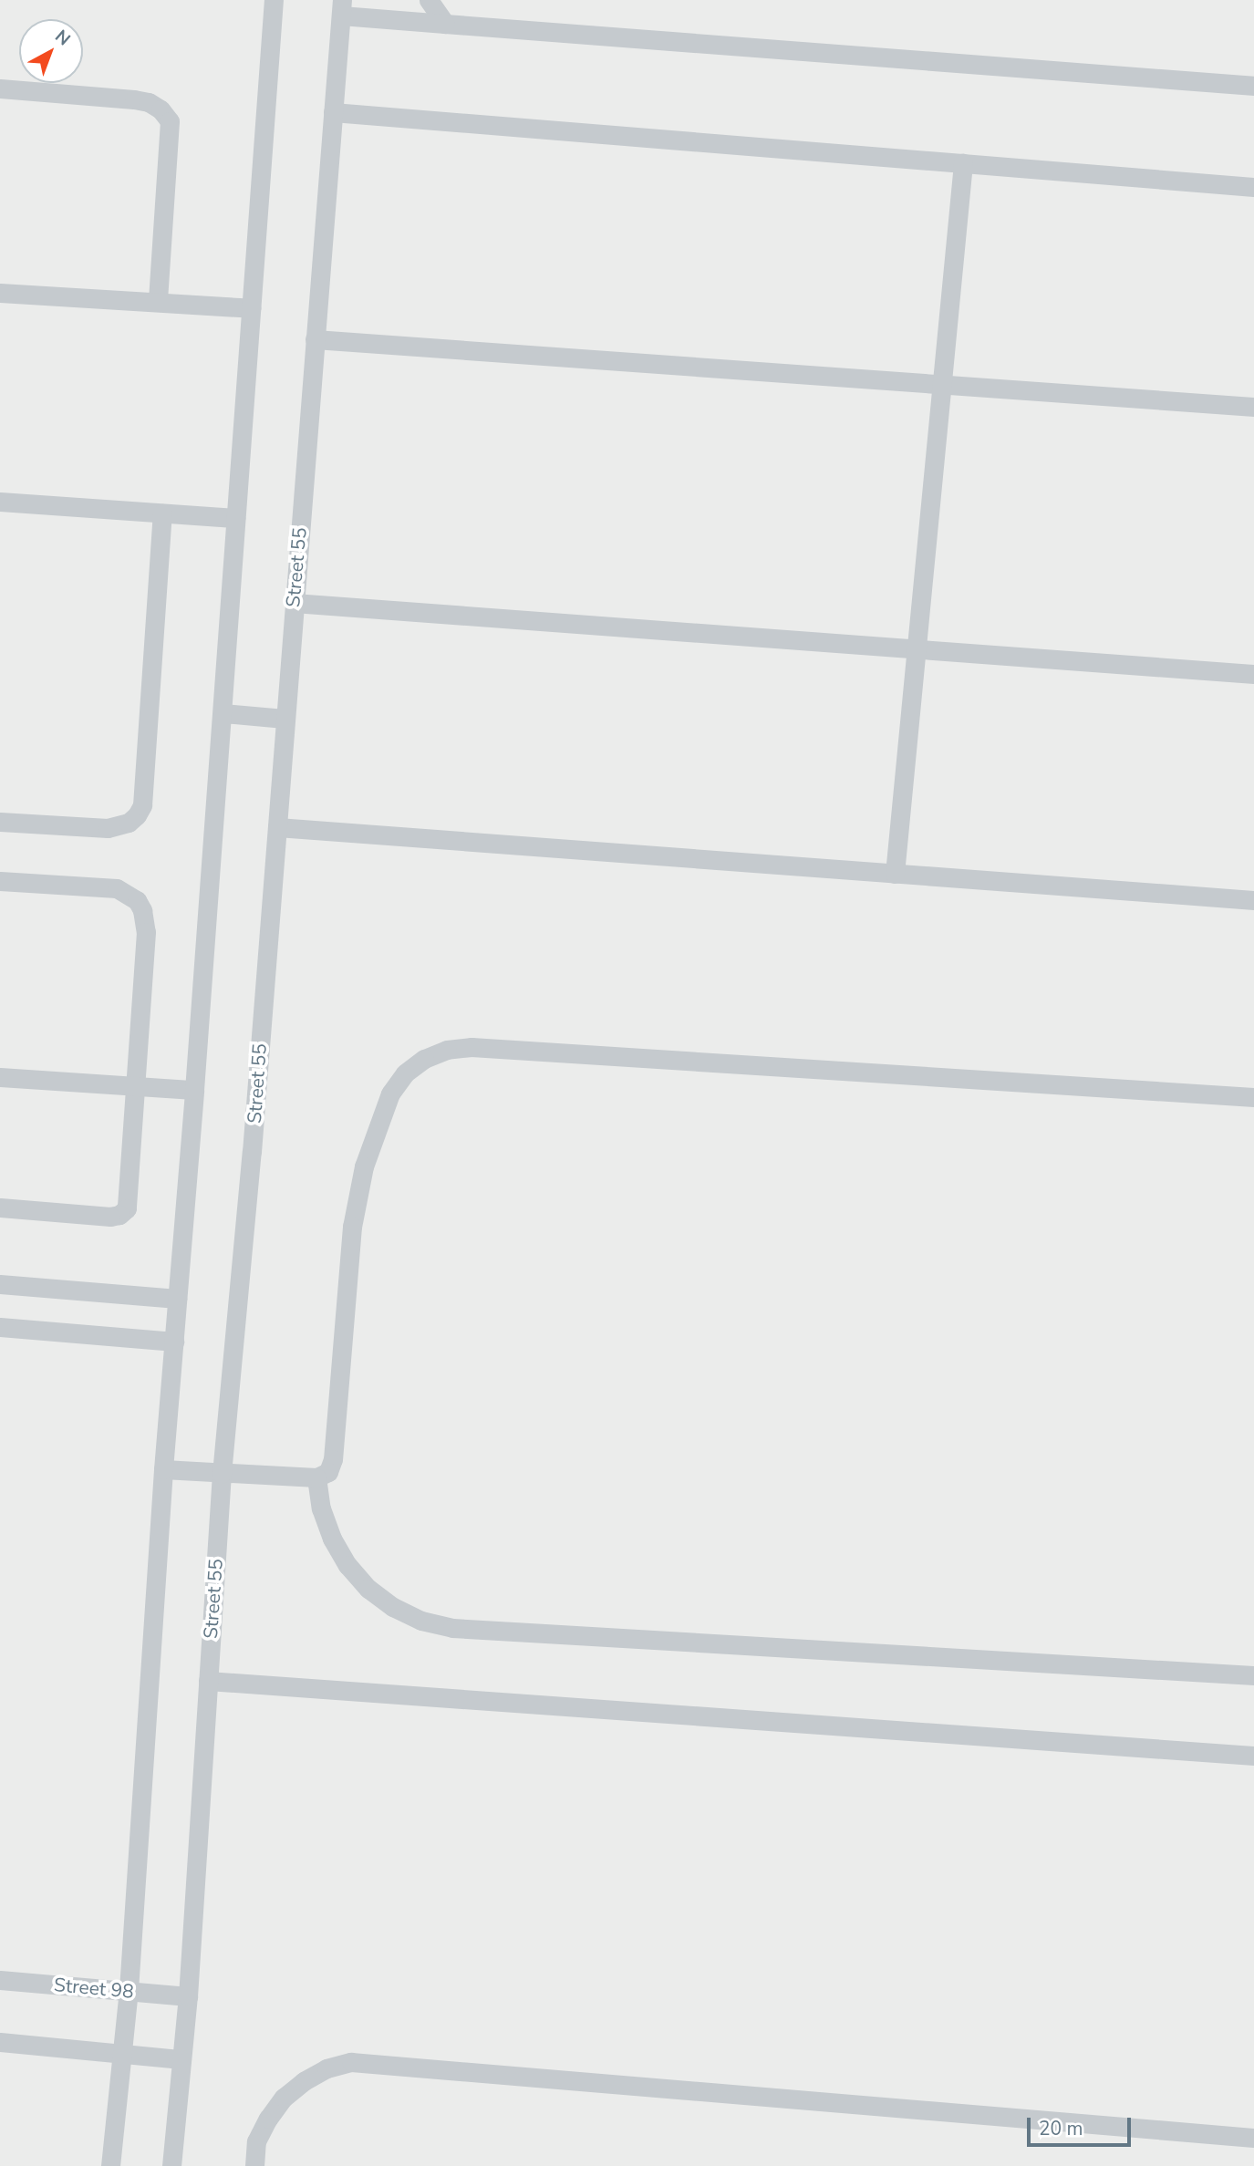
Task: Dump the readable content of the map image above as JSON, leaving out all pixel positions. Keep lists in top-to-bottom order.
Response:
{
  "streets": {
    "lane": ["Street 55", "Street 98"]
  },
  "crossings": [
    ["Street 55", "Street 98"]
  ],
  "scale_bar": "20 m",
  "north": "top right"
}
